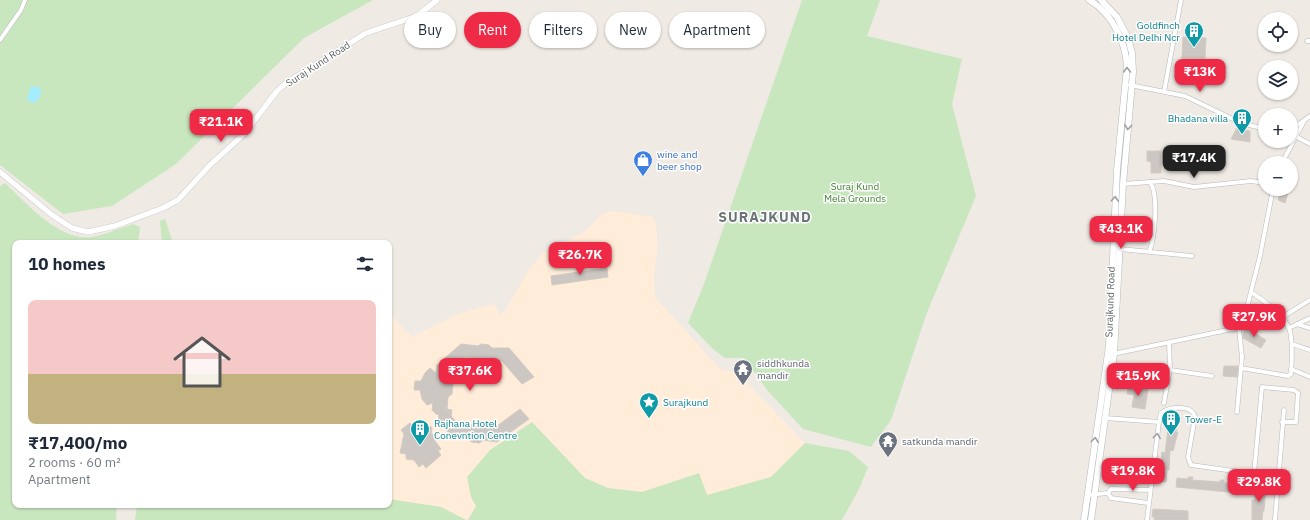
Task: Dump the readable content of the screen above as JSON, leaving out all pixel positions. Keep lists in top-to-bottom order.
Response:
{
  "streets": {
    "main road": ["Surajkund Road"],
    "street": ["Suraj Kund Road"]
  },
  "districts": ["SURAJKUND"],
  "parks": ["Suraj Kund Mela Grounds"],
  "places": {
    "building": [
      "Goldfinch Hotel Delhi Ncr",
      "Bhadana villa",
      "Tower-E",
      "Rajhana Hotel Conevntion Centre"
    ],
    "shop": ["wine and beer shop"],
    "temple": ["siddhkunda mandir", "satkunda mandir"],
    "place": ["Surajkund"]
  },
  "page": {
    "map_buttons": ["+", "−"],
    "chip": [
      "Buy",
      "Rent",
      "Filters",
      "New",
      "Apartment"
    ],
    "price": [
      "₹13K",
      "₹21.1K",
      "₹17.4K",
      "₹43.1K",
      "₹26.7K",
      "₹27.9K",
      "₹37.6K",
      "₹15.9K",
      "₹19.8K",
      "₹29.8K"
    ],
    "heading": "10 homes",
    "list": [
      {
        "name": "₹17,400/mo",
        "note": "2 rooms · 60 m² · Apartment"
      }
    ]
  }
}
